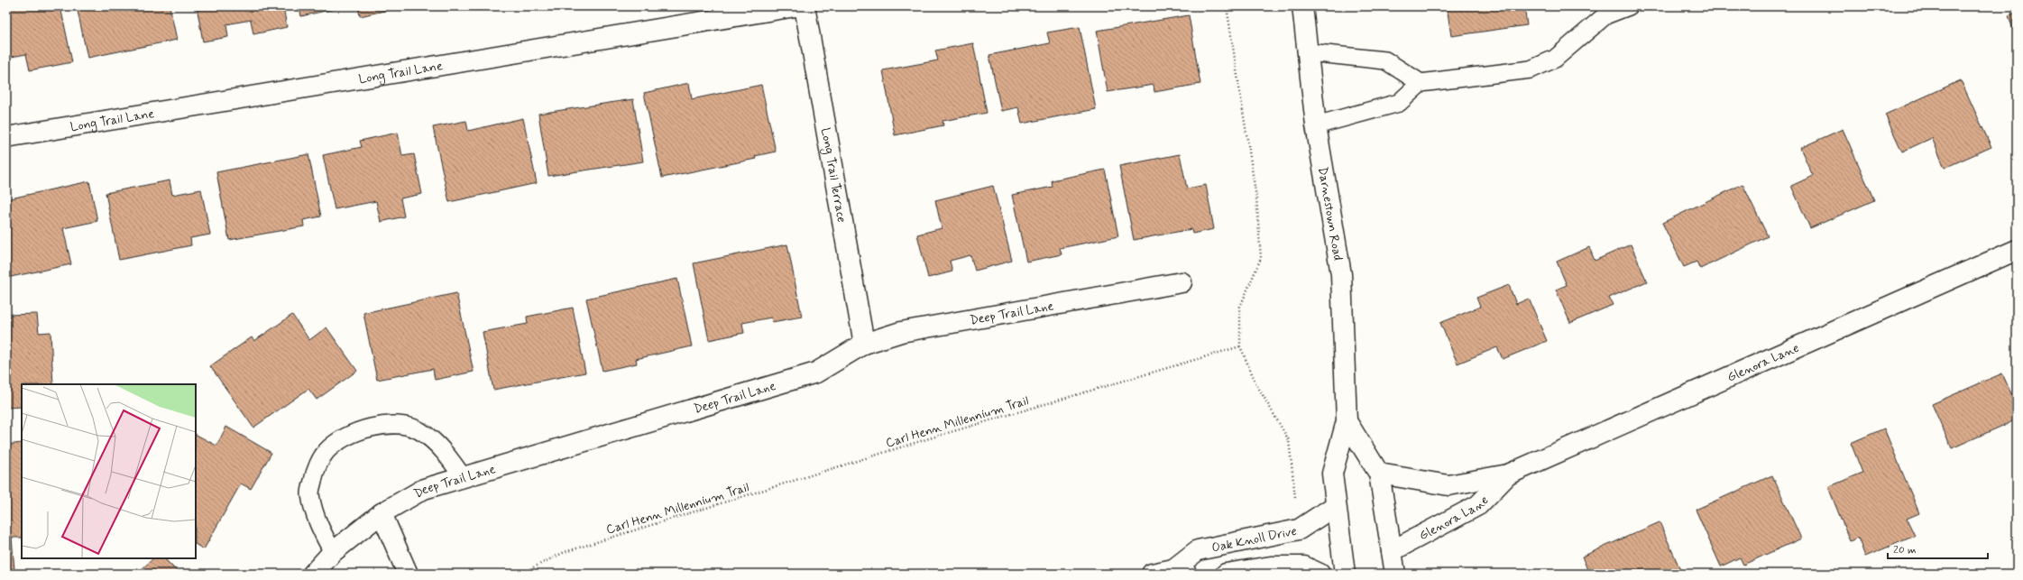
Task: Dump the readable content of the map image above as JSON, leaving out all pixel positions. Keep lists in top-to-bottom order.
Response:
{
  "streets": {
    "street": [
      "Long Trail Lane",
      "Long Trail Terrace",
      "Darnestown Road",
      "Deep Trail Lane",
      "Glenora Lane",
      "Oak Knoll Drive"
    ],
    "path": ["Carl Henn Millennium Trail"]
  },
  "crossings": [
    ["Long Trail Terrace", "Deep Trail Lane"],
    ["Darnestown Road", "Glenora Lane"],
    ["Darnestown Road", "Oak Knoll Drive"]
  ],
  "scale_bar": "20 m"
}
